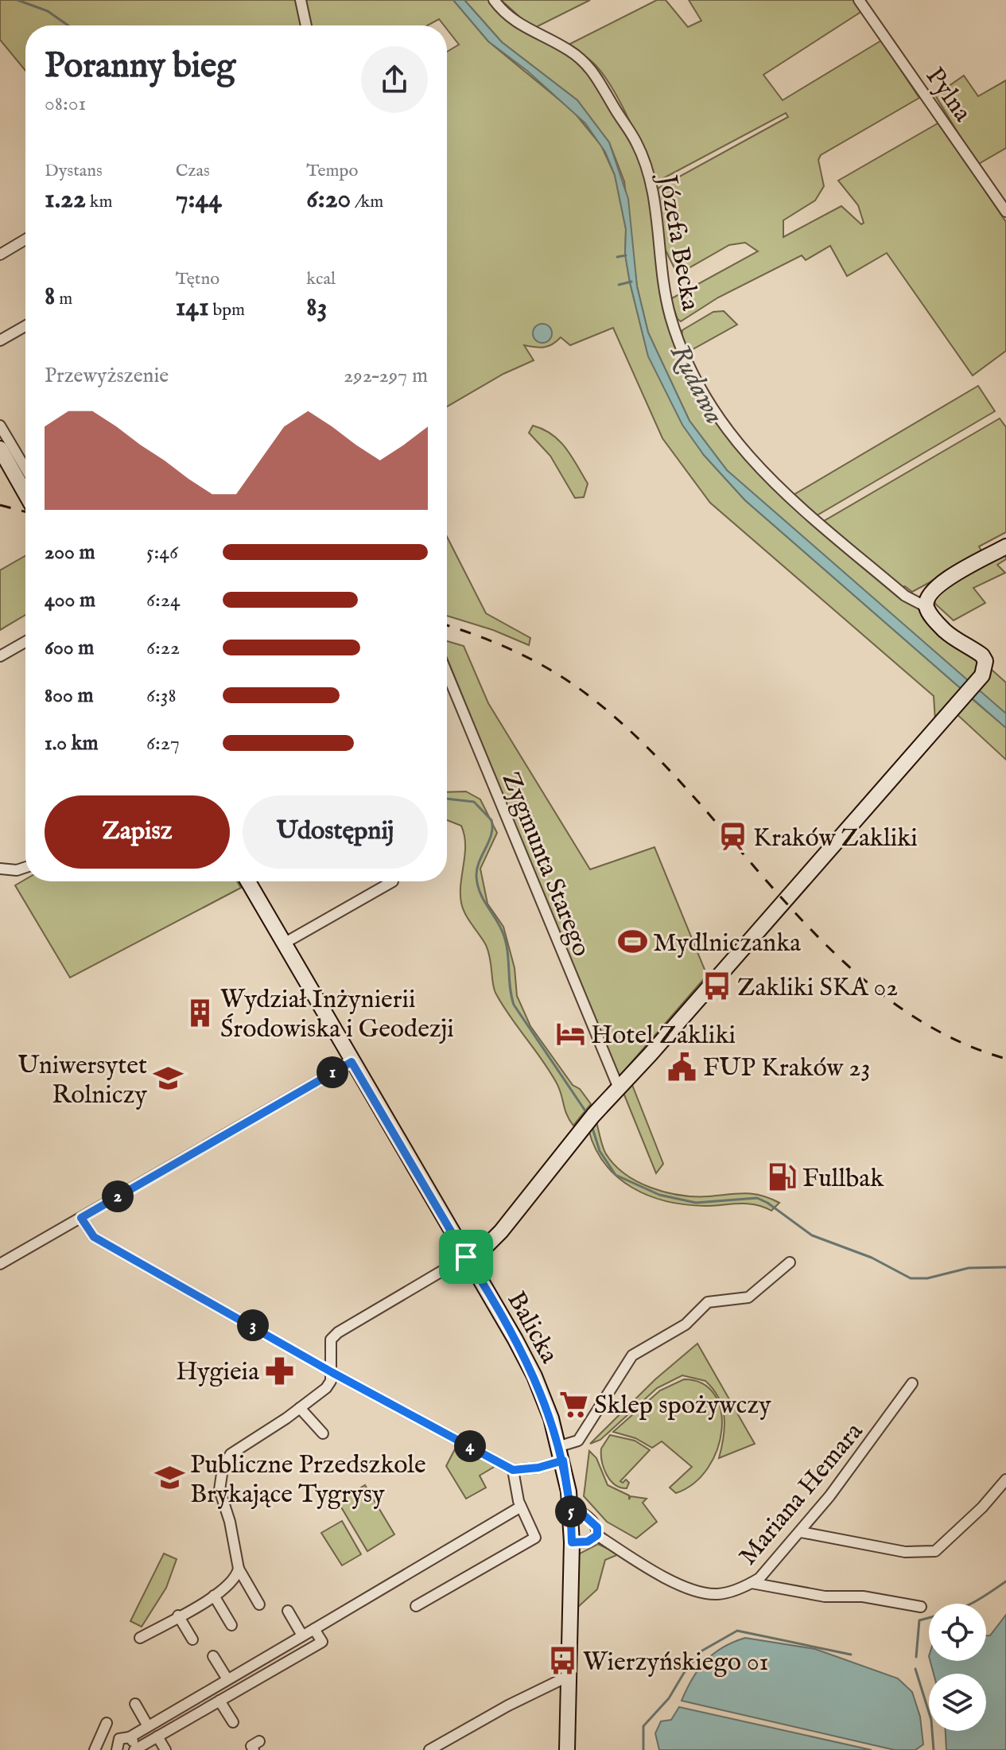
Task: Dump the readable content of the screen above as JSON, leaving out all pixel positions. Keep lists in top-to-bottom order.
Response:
{
  "streets": {
    "street": [
      "Pylna",
      "Józefa Becka",
      "Zygmunta Starego",
      "Balicka",
      "Mariana Hemara"
    ]
  },
  "crossings": [
    ["Balicka", "Mariana Hemara"]
  ],
  "water": ["Rudawa"],
  "places": {
    "station": ["Kraków Zakliki"],
    "sports": ["Mydlniczanka"],
    "bus stop": ["Zakliki SKA 02", "Wierzyńskiego 01"],
    "building": ["Wydział Inżynierii Środowiska i Geodezji"],
    "hotel": ["Hotel Zakliki"],
    "public building": ["FUP Kraków 23"],
    "school or university": ["Uniwersytet Rolniczy", "Publiczne Przedszkole Brykające Tygrysy"],
    "fuel station": ["Fullbak"],
    "pharmacy": ["Hygieia"],
    "supermarket": ["Sklep spożywczy"]
  },
  "page": {
    "heading": ["Poranny bieg", "08:01"],
    "stats": [
      ["Dystans", "1.22 km"],
      ["Czas", "7:44"],
      ["Tempo", "6:20 /km"],
      ["8 m"],
      ["Tętno", "141 bpm"],
      ["kcal", "83"]
    ],
    "chart": ["Przewyższenie", "292–297 m"],
    "list": [
      {
        "name": "200 m",
        "note": "5:46"
      },
      {
        "name": "400 m",
        "note": "6:24"
      },
      {
        "name": "600 m",
        "note": "6:22"
      },
      {
        "name": "800 m",
        "note": "6:38"
      },
      {
        "name": "1.0 km",
        "note": "6:27"
      }
    ],
    "buttons": ["Zapisz", "Udostępnij"],
    "pins": [
      "1",
      "2",
      "3",
      "4",
      "5"
    ]
  }
}
